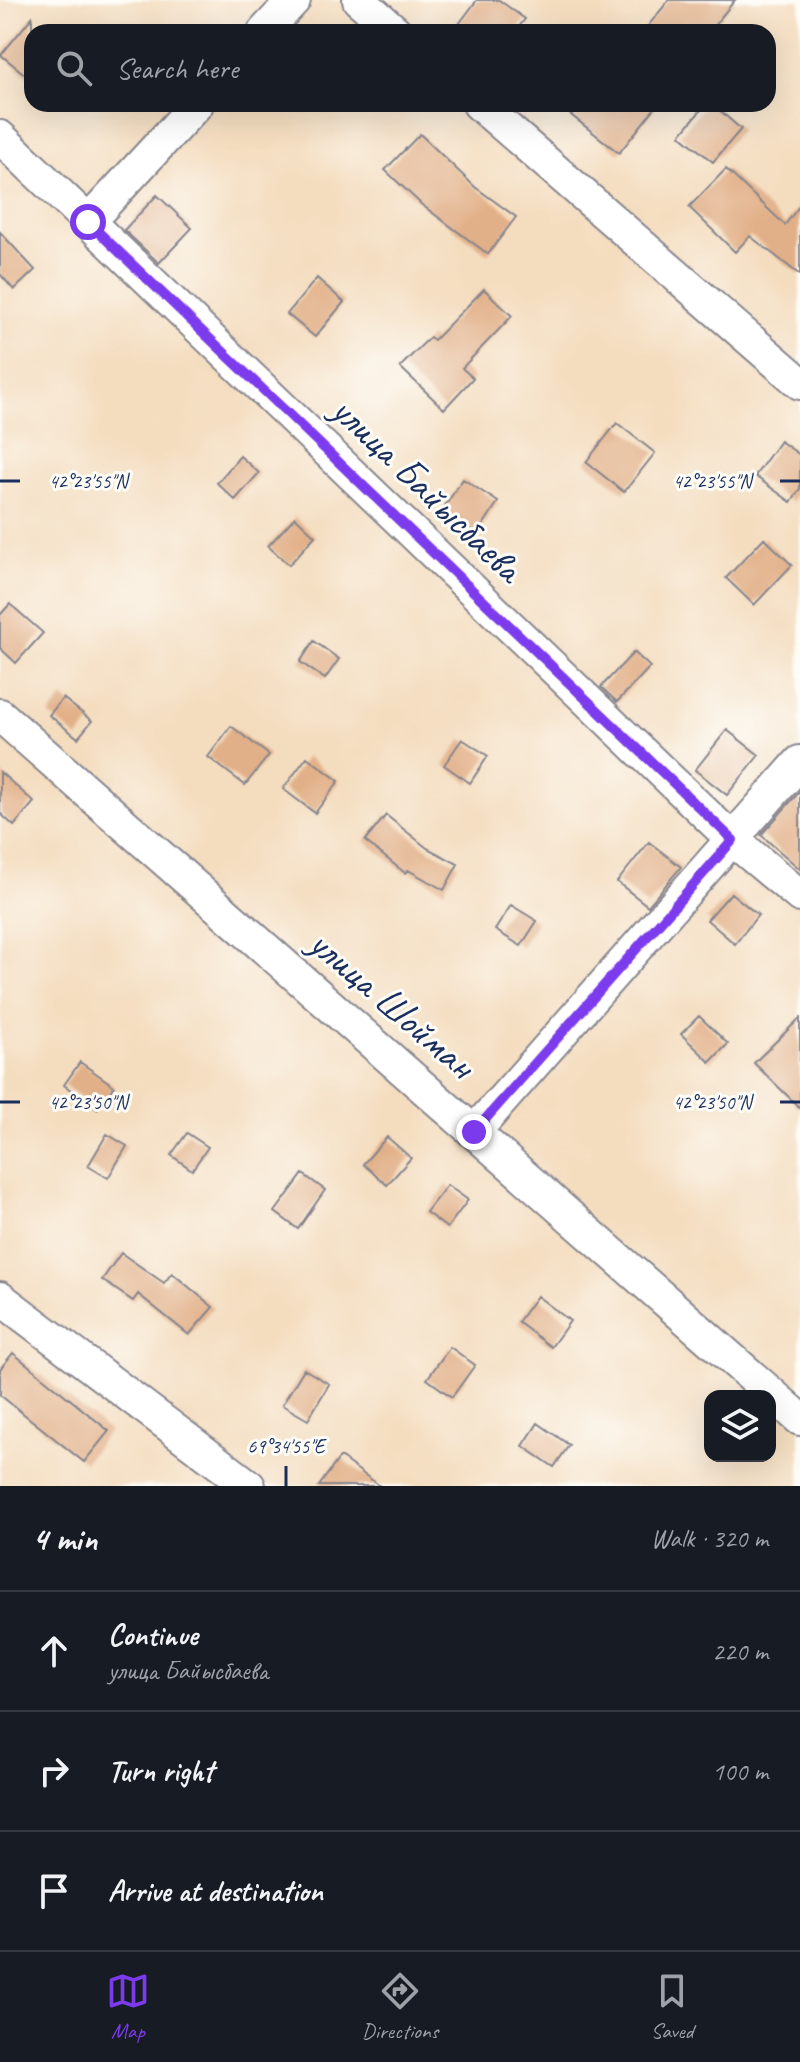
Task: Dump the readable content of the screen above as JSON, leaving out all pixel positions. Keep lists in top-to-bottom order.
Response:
{
  "streets": {
    "street": ["улица Байысбаева", "улица Шойман"]
  },
  "page": {
    "search": "Search here",
    "heading": ["4 min", "Walk · 320 m"],
    "list": [
      ["Continue", "улица Байысбаева", "220 m"],
      ["Turn right", "100 m"],
      "Arrive at destination"
    ],
    "nav": ["Map", "Directions", "Saved"]
  },
  "coordinates": ["42°23'55\"N", "42°23'50\"N", "69°34'55\"E"]
}
